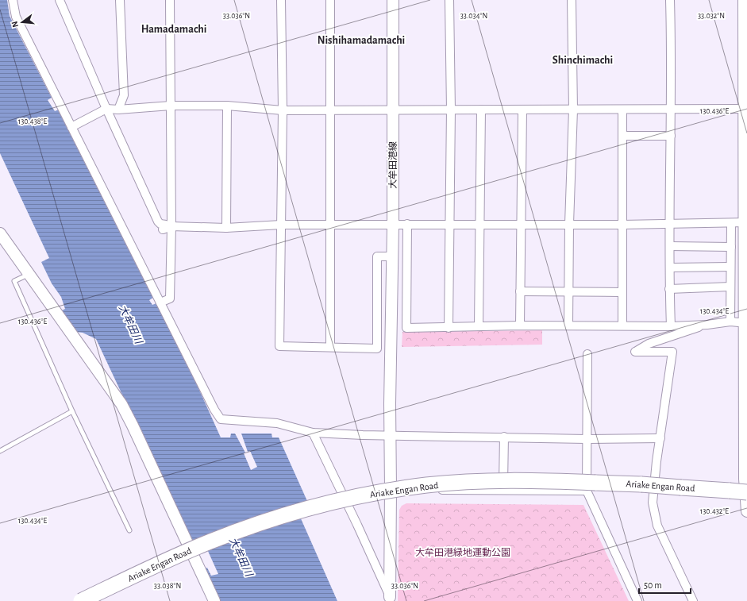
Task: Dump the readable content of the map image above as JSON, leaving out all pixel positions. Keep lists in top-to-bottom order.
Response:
{
  "streets": {
    "highway": ["Ariake Engan Road"],
    "street": ["大牟田港線"]
  },
  "districts": ["Hamadamachi", "Nishihamadamachi", "Shinchimachi"],
  "water": ["大牟田川"],
  "parks": ["大牟田港緑地運動公園"],
  "scale_bar": "50 m",
  "north": "left",
  "coordinates": [
    "33.036°N",
    "33.034°N",
    "33.032°N",
    "130.436°E",
    "130.438°E",
    "130.434°E",
    "130.432°E",
    "33.038°N"
  ]
}
